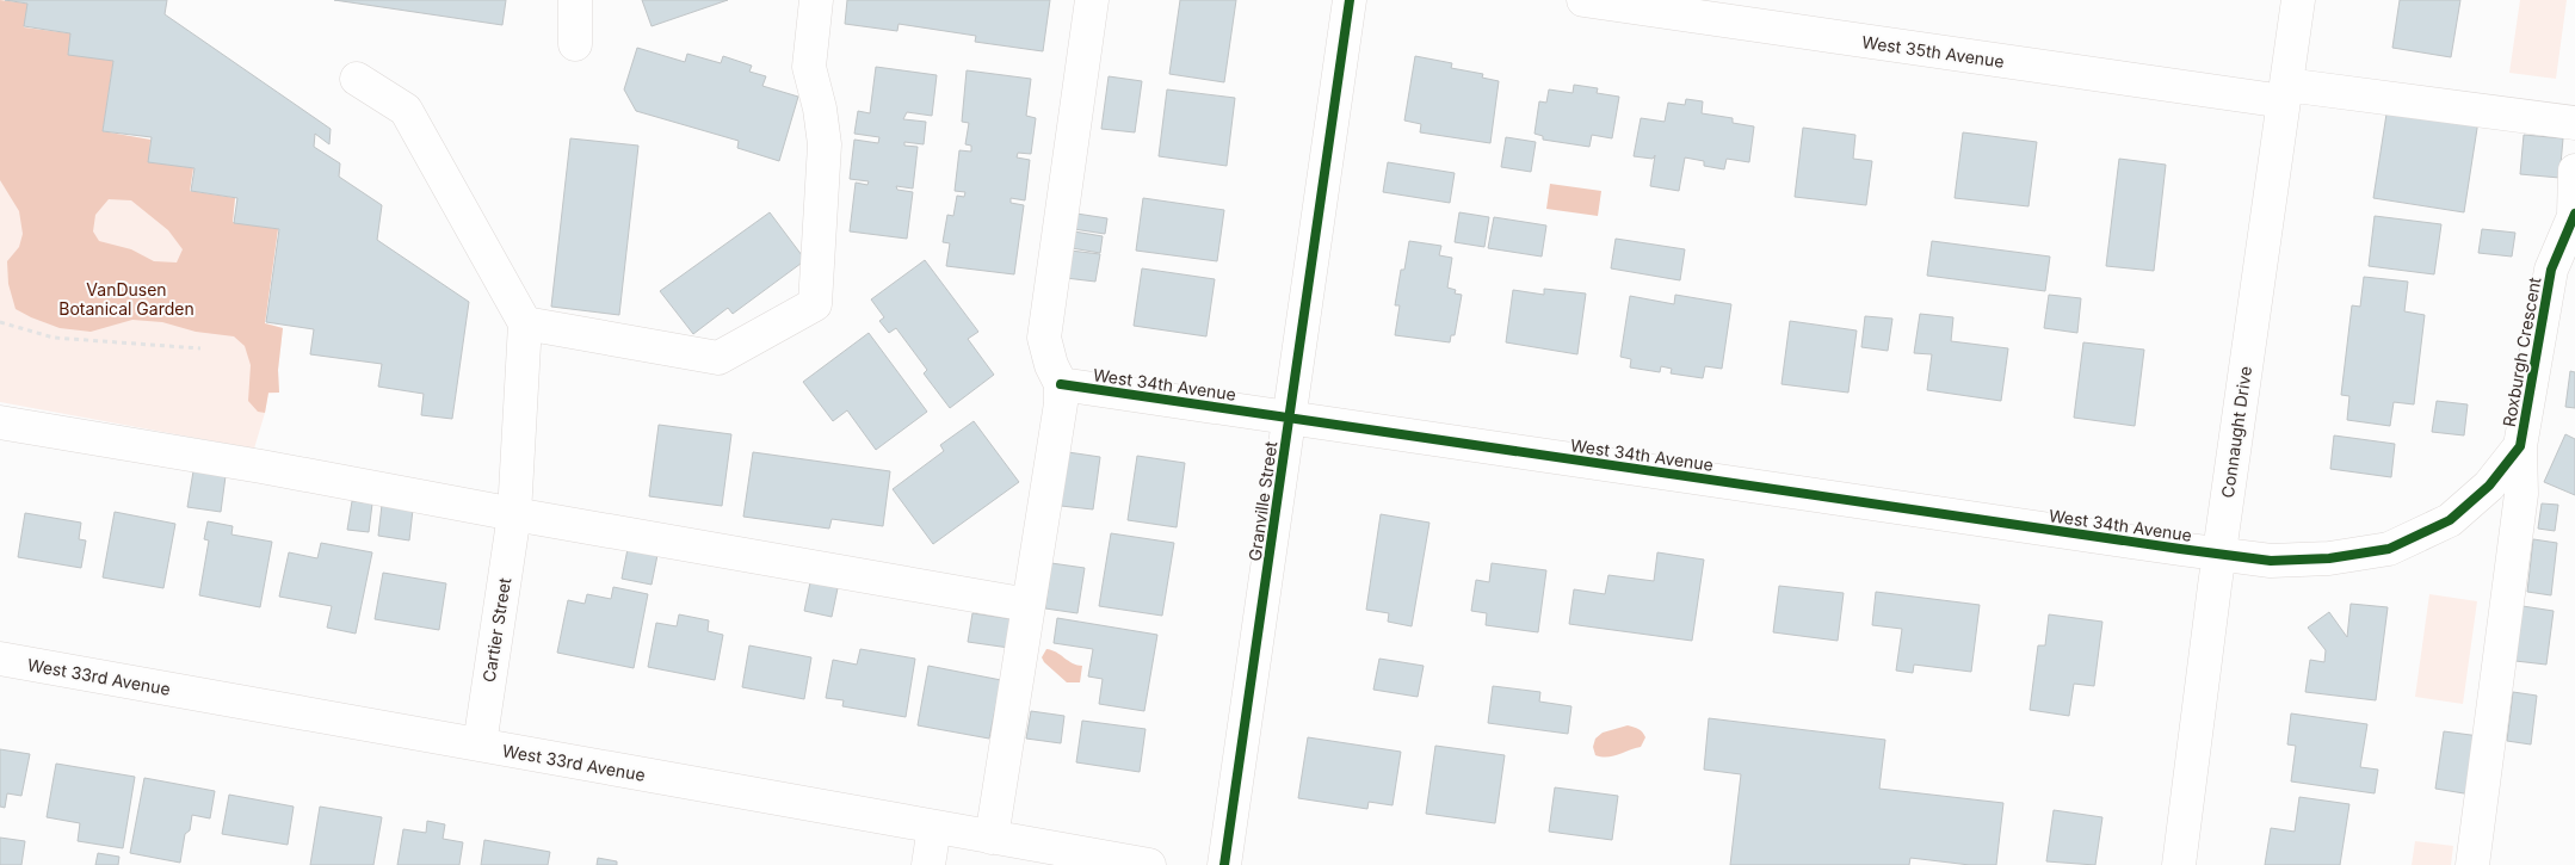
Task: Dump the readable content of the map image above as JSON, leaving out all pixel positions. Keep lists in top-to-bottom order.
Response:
{
  "streets": {
    "main road": [
      "West 35th Avenue",
      "Roxburgh Crescent",
      "West 34th Avenue",
      "Connaught Drive",
      "Granville Street",
      "Cartier Street",
      "West 33rd Avenue"
    ]
  },
  "crossings": [
    ["West 35th Avenue", "Connaught Drive"],
    ["Roxburgh Crescent", "West 34th Avenue"],
    ["Roxburgh Crescent", "Connaught Drive"],
    ["West 34th Avenue", "Connaught Drive"],
    ["West 34th Avenue", "Granville Street"],
    ["Cartier Street", "West 33rd Avenue"]
  ],
  "parks": ["VanDusen Botanical Garden"]
}
